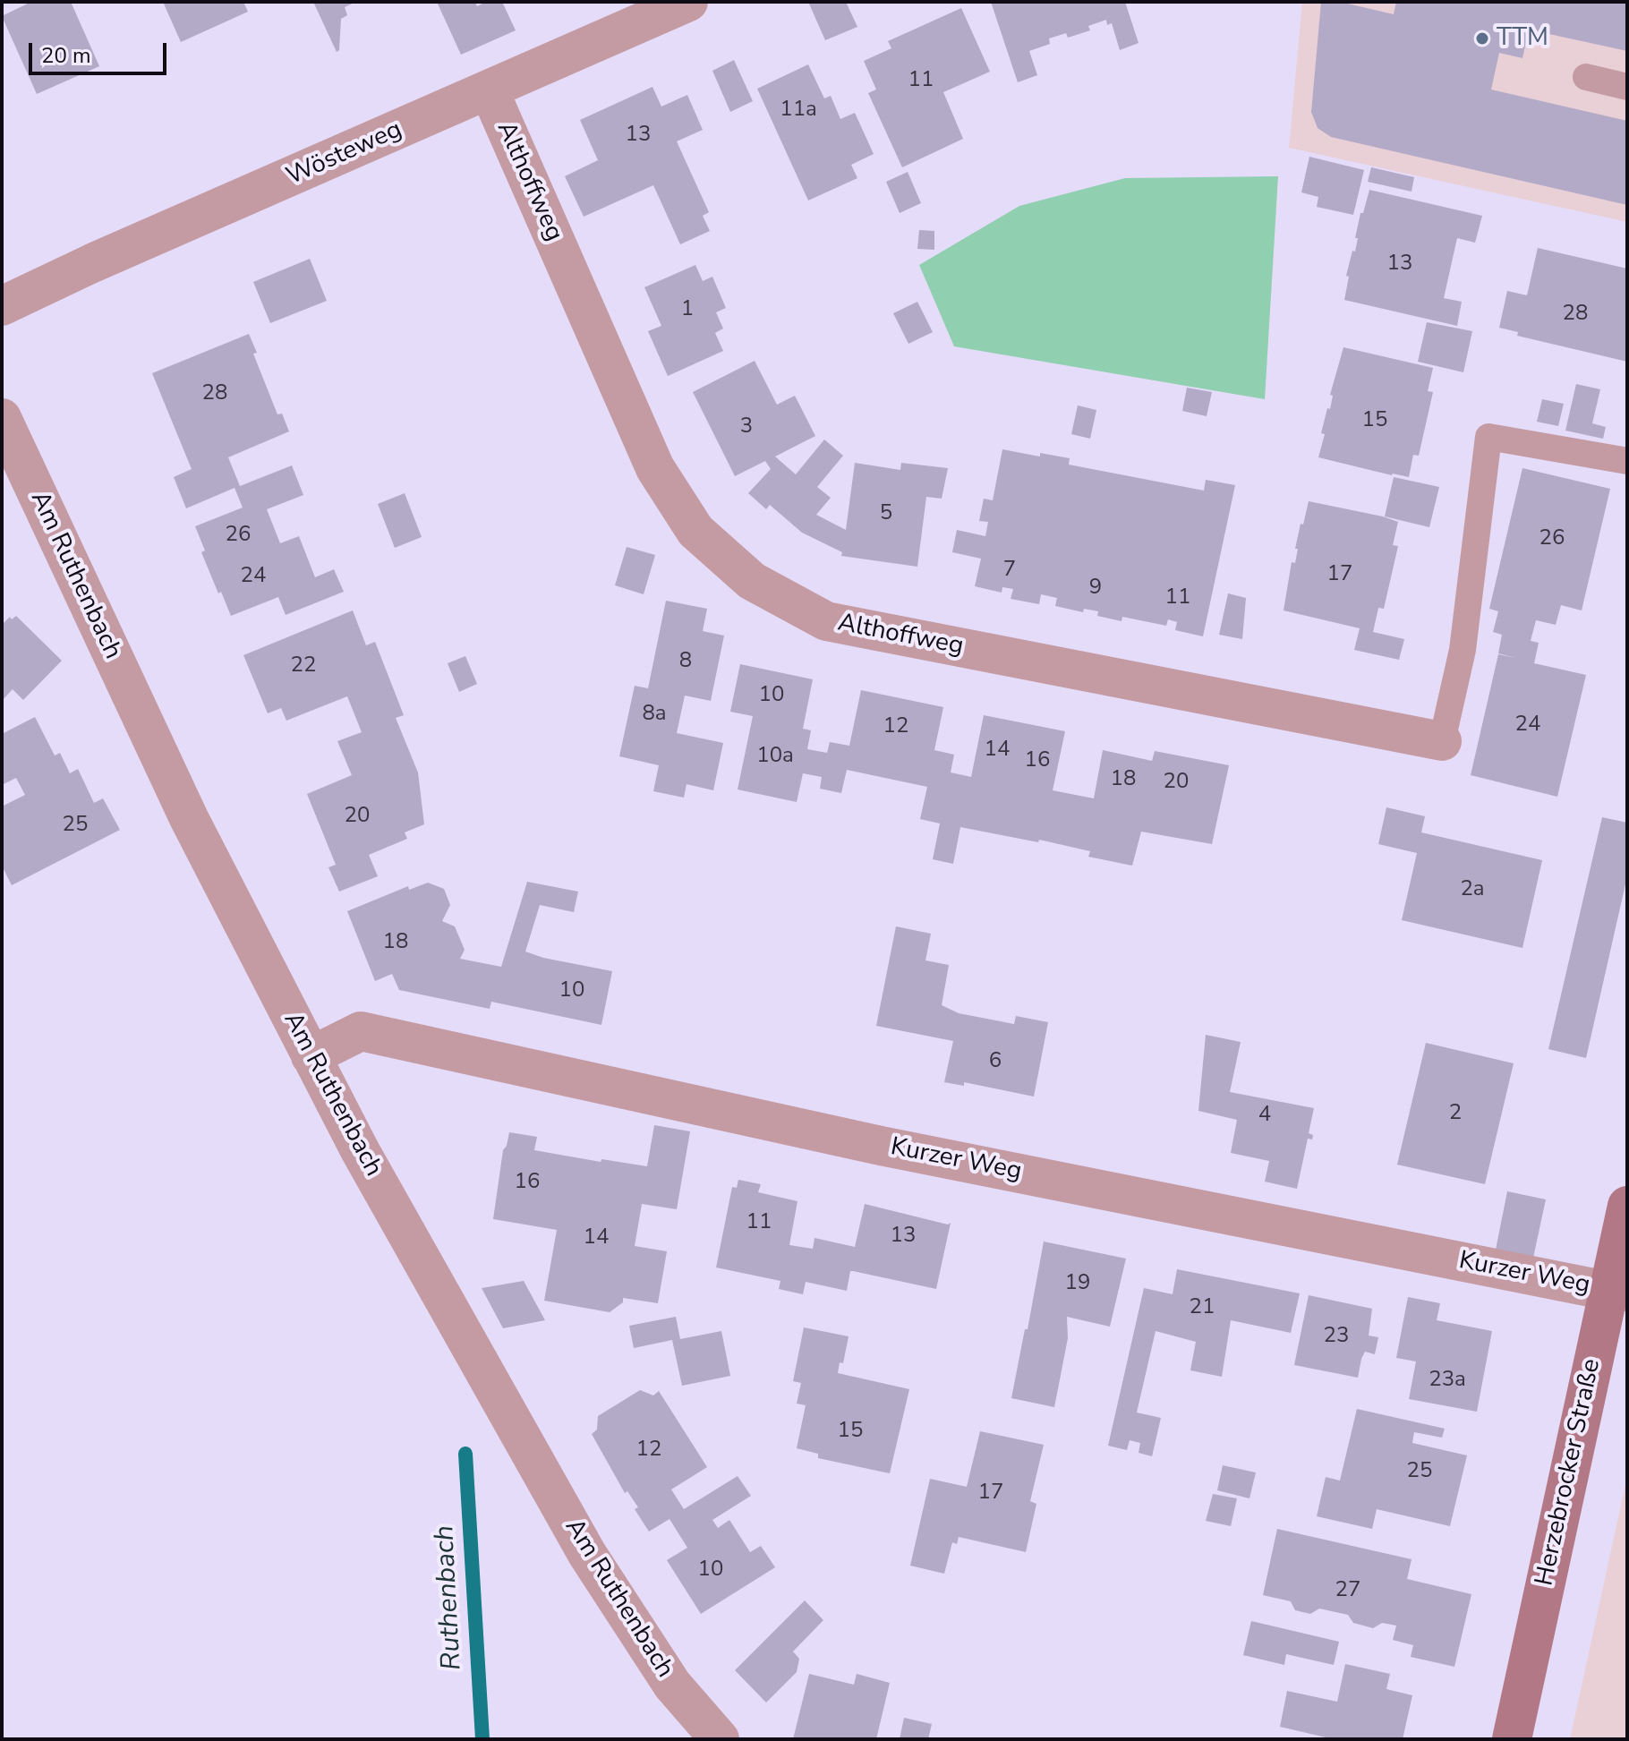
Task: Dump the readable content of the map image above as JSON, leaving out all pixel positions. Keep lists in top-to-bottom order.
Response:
{
  "streets": {
    "main road": ["Herzebrocker Straße"],
    "street": [
      "Wösteweg",
      "Althoffweg",
      "Am Ruthenbach",
      "Kurzer Weg"
    ]
  },
  "crossings": [
    ["Wösteweg", "Althoffweg"],
    ["Am Ruthenbach", "Kurzer Weg"],
    ["Kurzer Weg", "Herzebrocker Straße"]
  ],
  "water": ["Ruthenbach"],
  "places": ["TTM"],
  "house_numbers": [
    "11",
    "11a",
    "13",
    "13",
    "1",
    "28",
    "28",
    "15",
    "3",
    "5",
    "26",
    "26",
    "7",
    "17",
    "24",
    "9",
    "11",
    "8",
    "22",
    "10",
    "8a",
    "24",
    "12",
    "14",
    "10a",
    "16",
    "18",
    "20",
    "20",
    "25",
    "2a",
    "18",
    "10",
    "6",
    "2",
    "4",
    "16",
    "11",
    "13",
    "14",
    "19",
    "21",
    "23",
    "23a",
    "15",
    "12",
    "25",
    "17",
    "10",
    "27"
  ],
  "scale_bar": "20 m"
}
